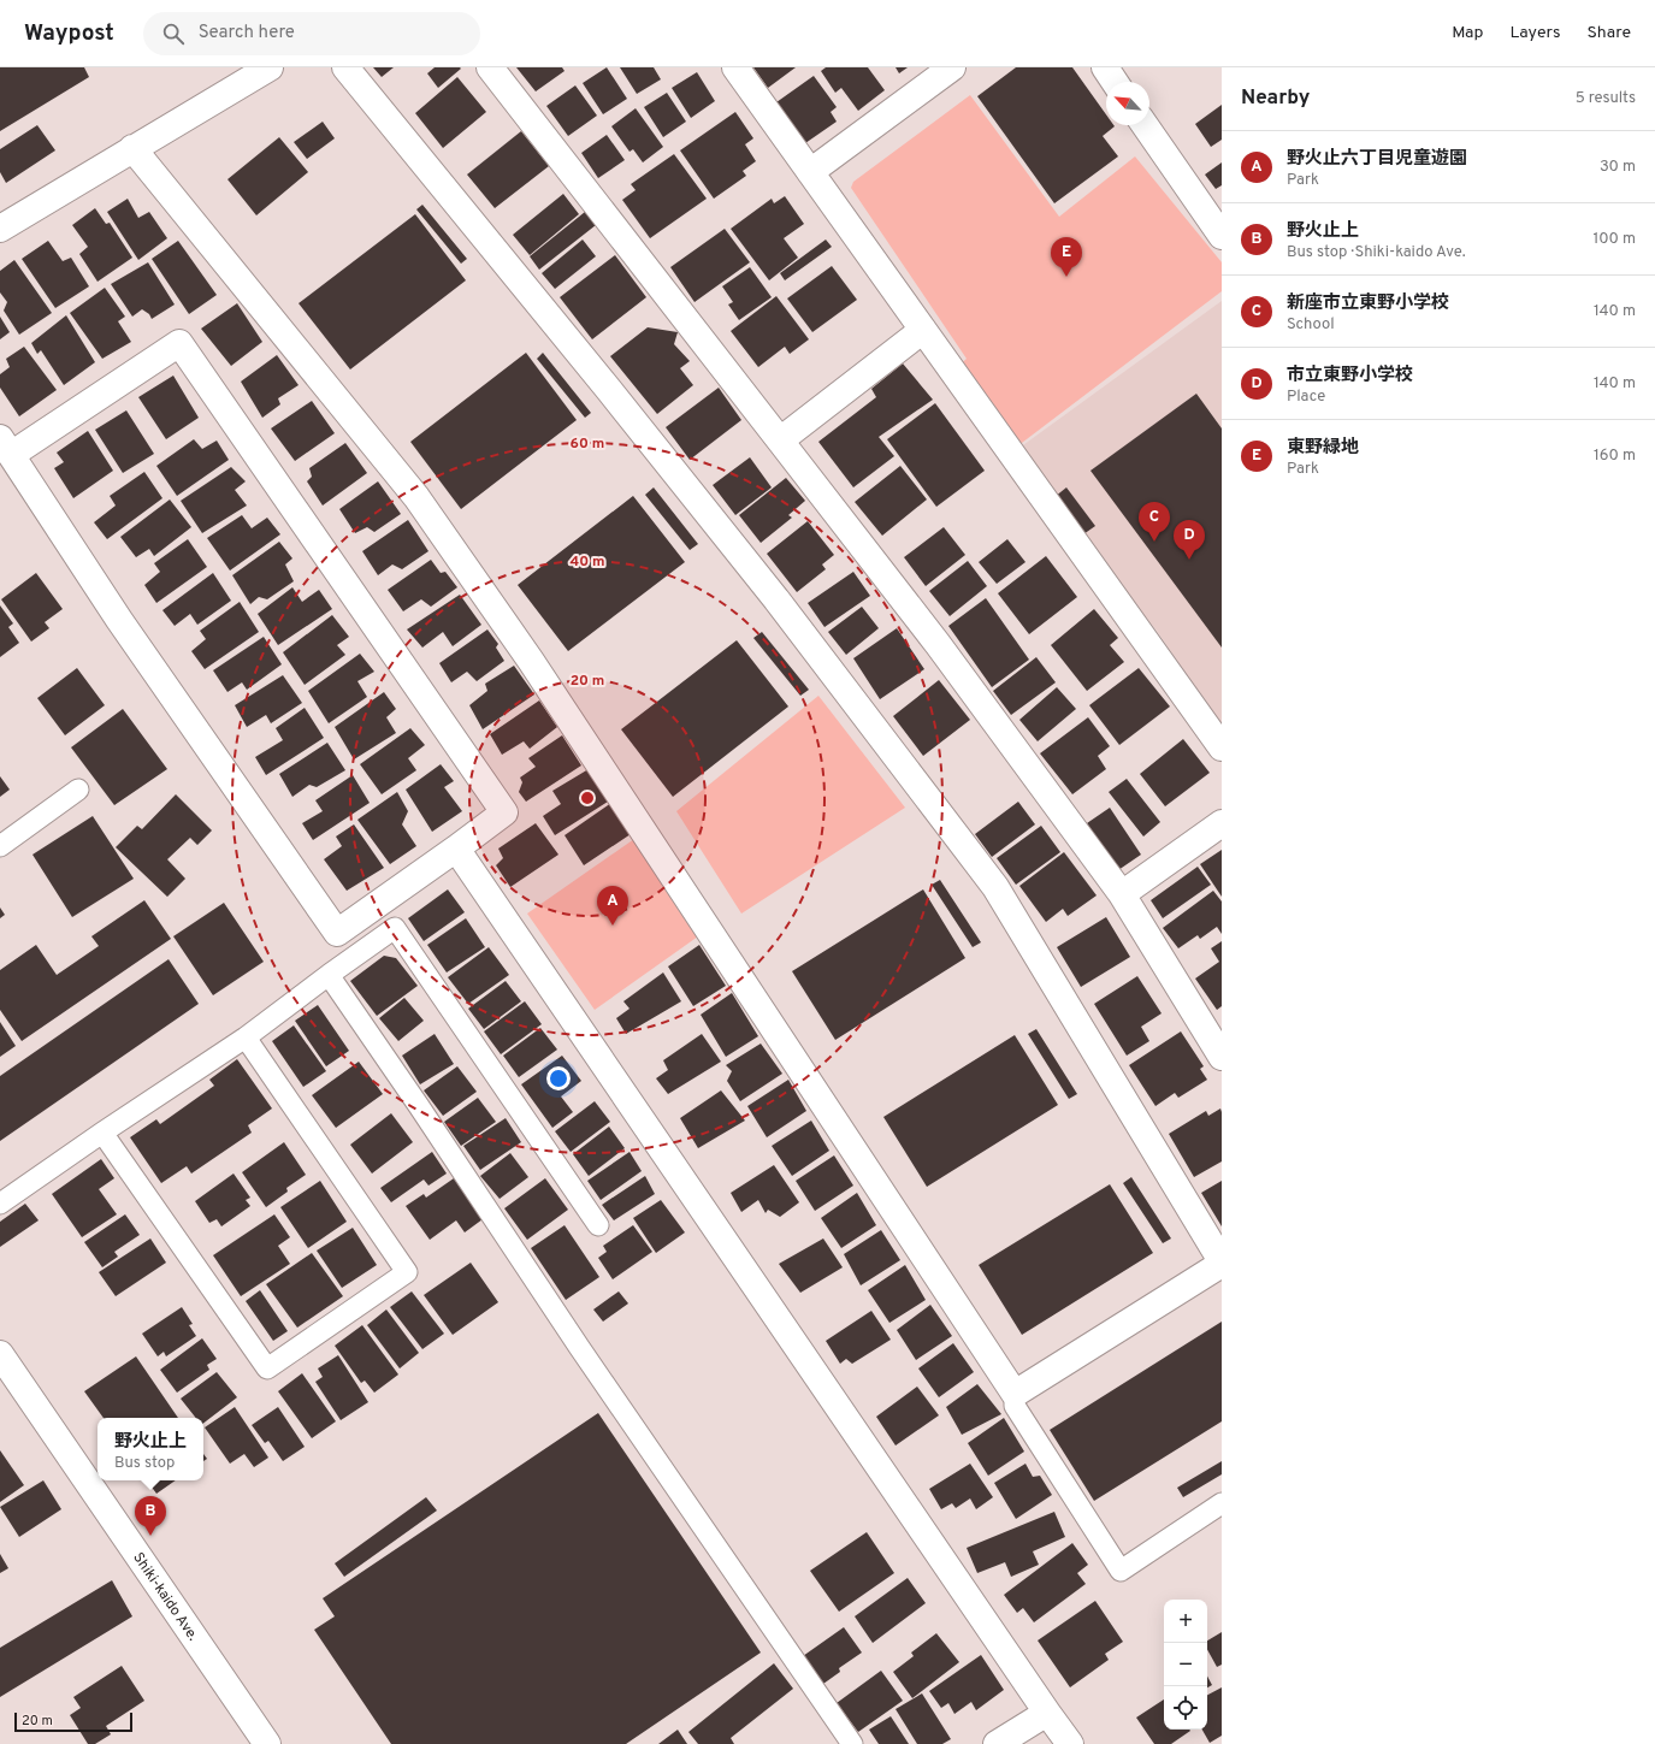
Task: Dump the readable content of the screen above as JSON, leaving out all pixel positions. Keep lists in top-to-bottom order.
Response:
{
  "streets": {
    "street": ["Shiki-kaido Ave."]
  },
  "scale_bar": "20 m",
  "north": "top left",
  "page": {
    "header": "Waypost",
    "search": "Search here",
    "nav": ["Map", "Layers", "Share"],
    "heading": ["Nearby", "5 results"],
    "list": [
      {
        "mark": "A",
        "name": "野火止六丁目児童遊園",
        "note": "Park",
        "value": "30 m"
      },
      {
        "mark": "B",
        "name": "野火止上",
        "note": "Bus stop · Shiki-kaido Ave.",
        "value": "100 m"
      },
      {
        "mark": "C",
        "name": "新座市立東野小学校",
        "note": "School",
        "value": "140 m"
      },
      {
        "mark": "D",
        "name": "市立東野小学校",
        "note": "Place",
        "value": "140 m"
      },
      {
        "mark": "E",
        "name": "東野緑地",
        "note": "Park",
        "value": "160 m"
      }
    ],
    "pins": [
      "E",
      "C",
      "D",
      "A",
      "B"
    ],
    "popup": ["野火止上", "Bus stop"],
    "map_buttons": ["+", "−"],
    "scale": "20 m"
  },
  "rings": ["60 m", "40 m", "20 m"]
}
